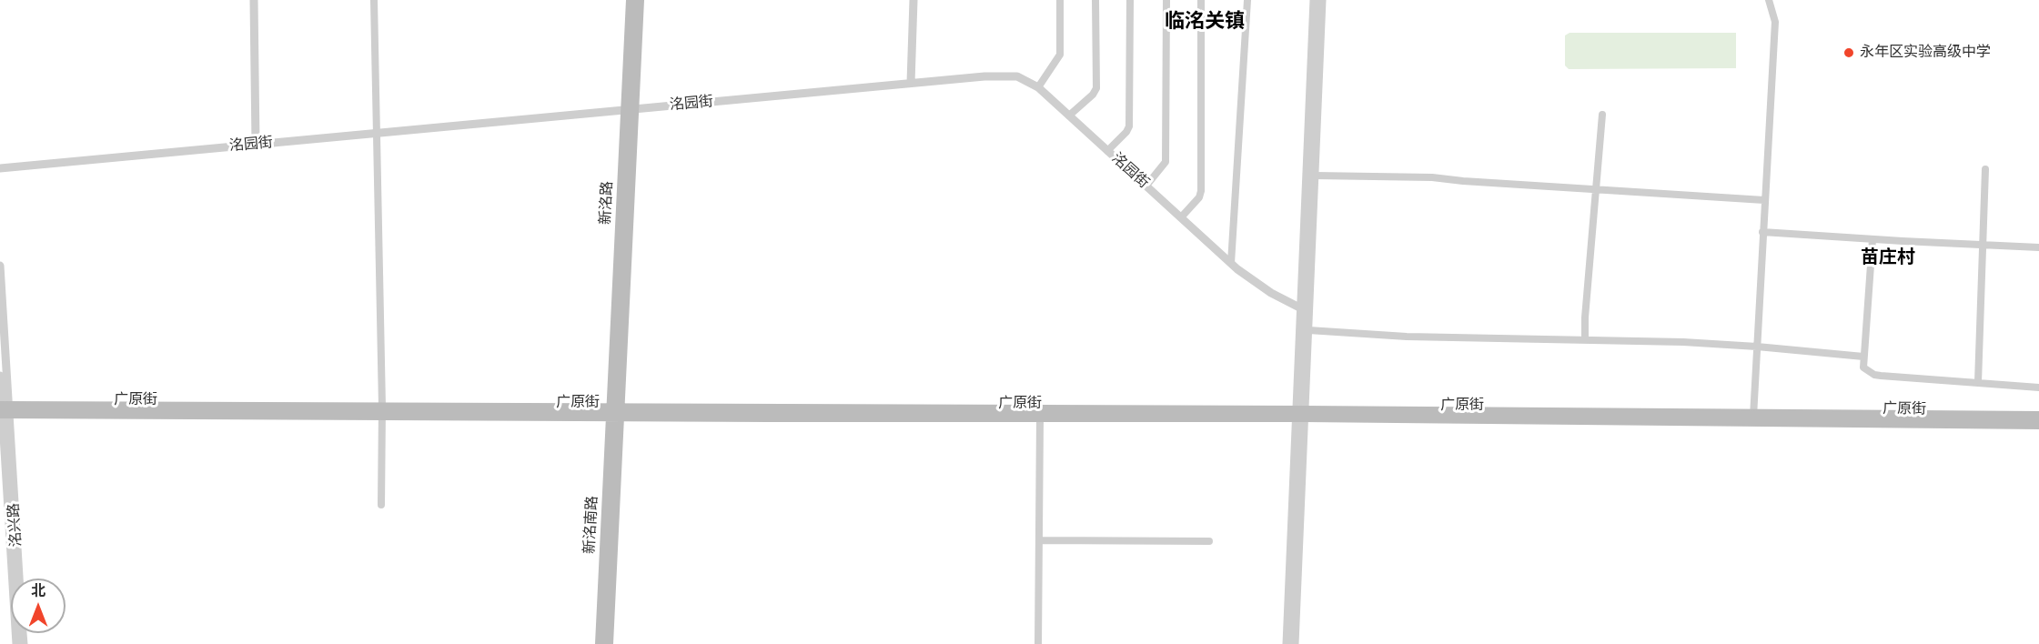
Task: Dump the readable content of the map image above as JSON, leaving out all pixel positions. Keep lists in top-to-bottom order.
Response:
{
  "streets": {
    "main road": ["新洺路", "广原街", "新洺南路"],
    "street": ["洺园街", "洺兴路"]
  },
  "crossings": [
    ["洺园街", "新洺路"],
    ["新洺路", "广原街"],
    ["新洺路", "新洺南路"],
    ["广原街", "洺兴路"],
    ["广原街", "新洺南路"]
  ],
  "districts": ["临洺关镇", "苗庄村"],
  "places": ["永年区实验高级中学"],
  "north": "top"
}
